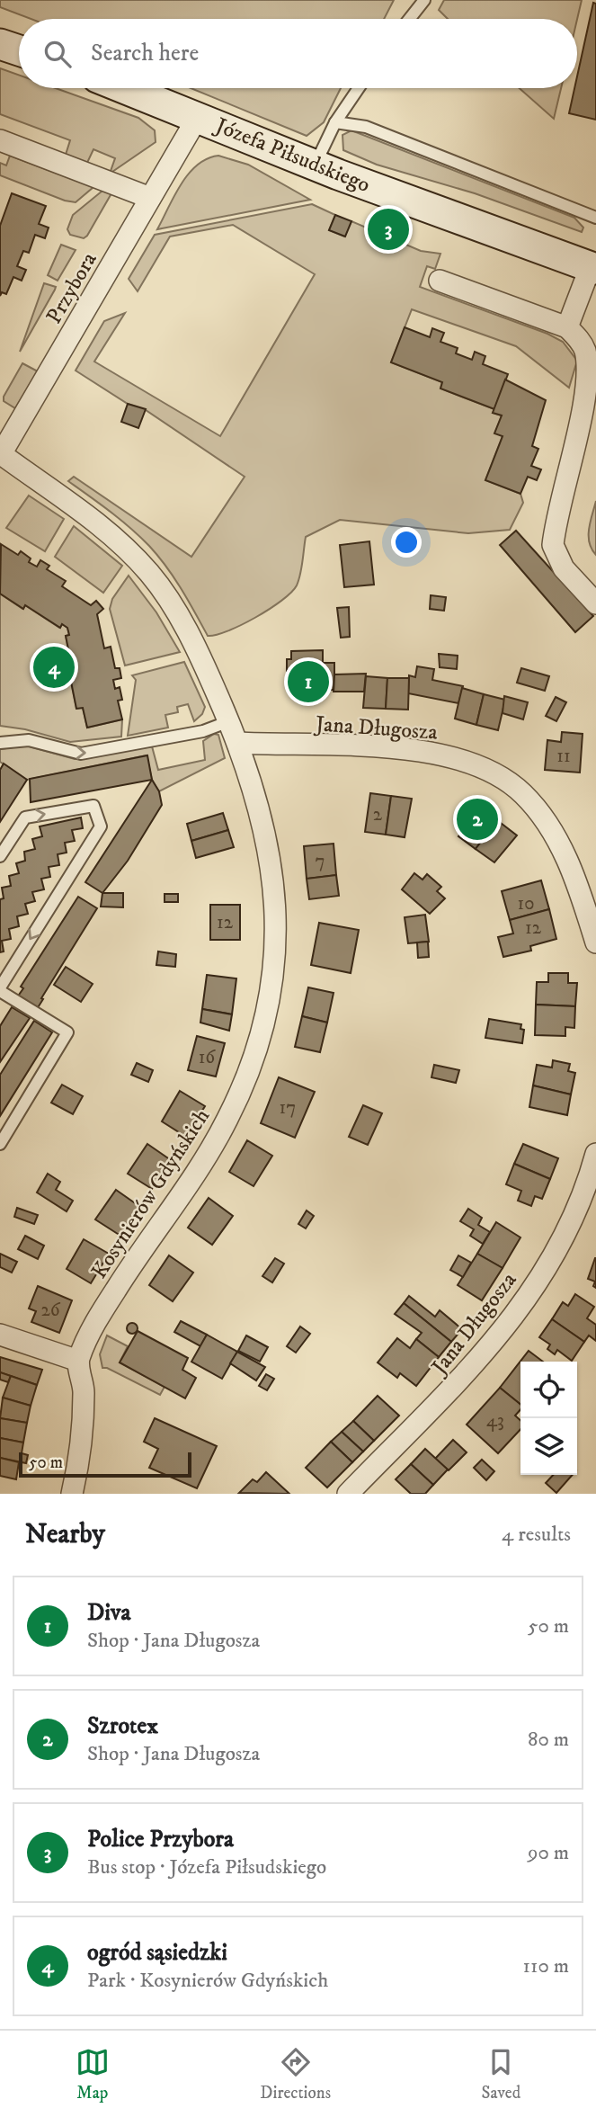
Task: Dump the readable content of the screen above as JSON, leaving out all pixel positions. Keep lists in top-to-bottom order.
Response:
{
  "streets": {
    "street": [
      "Józefa Piłsudskiego",
      "Przybora",
      "Jana Długosza",
      "Kosynierów Gdyńskich"
    ]
  },
  "crossings": [
    ["Józefa Piłsudskiego", "Przybora"],
    ["Przybora", "Kosynierów Gdyńskich"],
    ["Jana Długosza", "Kosynierów Gdyńskich"]
  ],
  "house_numbers": [
    "11",
    "2",
    "7",
    "10",
    "12",
    "12",
    "16",
    "17",
    "26",
    "43"
  ],
  "scale_bar": "50 m",
  "page": {
    "search": "Search here",
    "pins": [
      "3",
      "4",
      "1",
      "2"
    ],
    "scale": "50 m",
    "heading": ["Nearby", "4 results"],
    "list": [
      {
        "mark": "1",
        "name": "Diva",
        "note": "Shop · Jana Długosza",
        "value": "50 m"
      },
      {
        "mark": "2",
        "name": "Szrotex",
        "note": "Shop · Jana Długosza",
        "value": "80 m"
      },
      {
        "mark": "3",
        "name": "Police Przybora",
        "note": "Bus stop · Józefa Piłsudskiego",
        "value": "90 m"
      },
      {
        "mark": "4",
        "name": "ogród sąsiedzki",
        "note": "Park · Kosynierów Gdyńskich",
        "value": "110 m"
      }
    ],
    "nav": ["Map", "Directions", "Saved"]
  }
}
